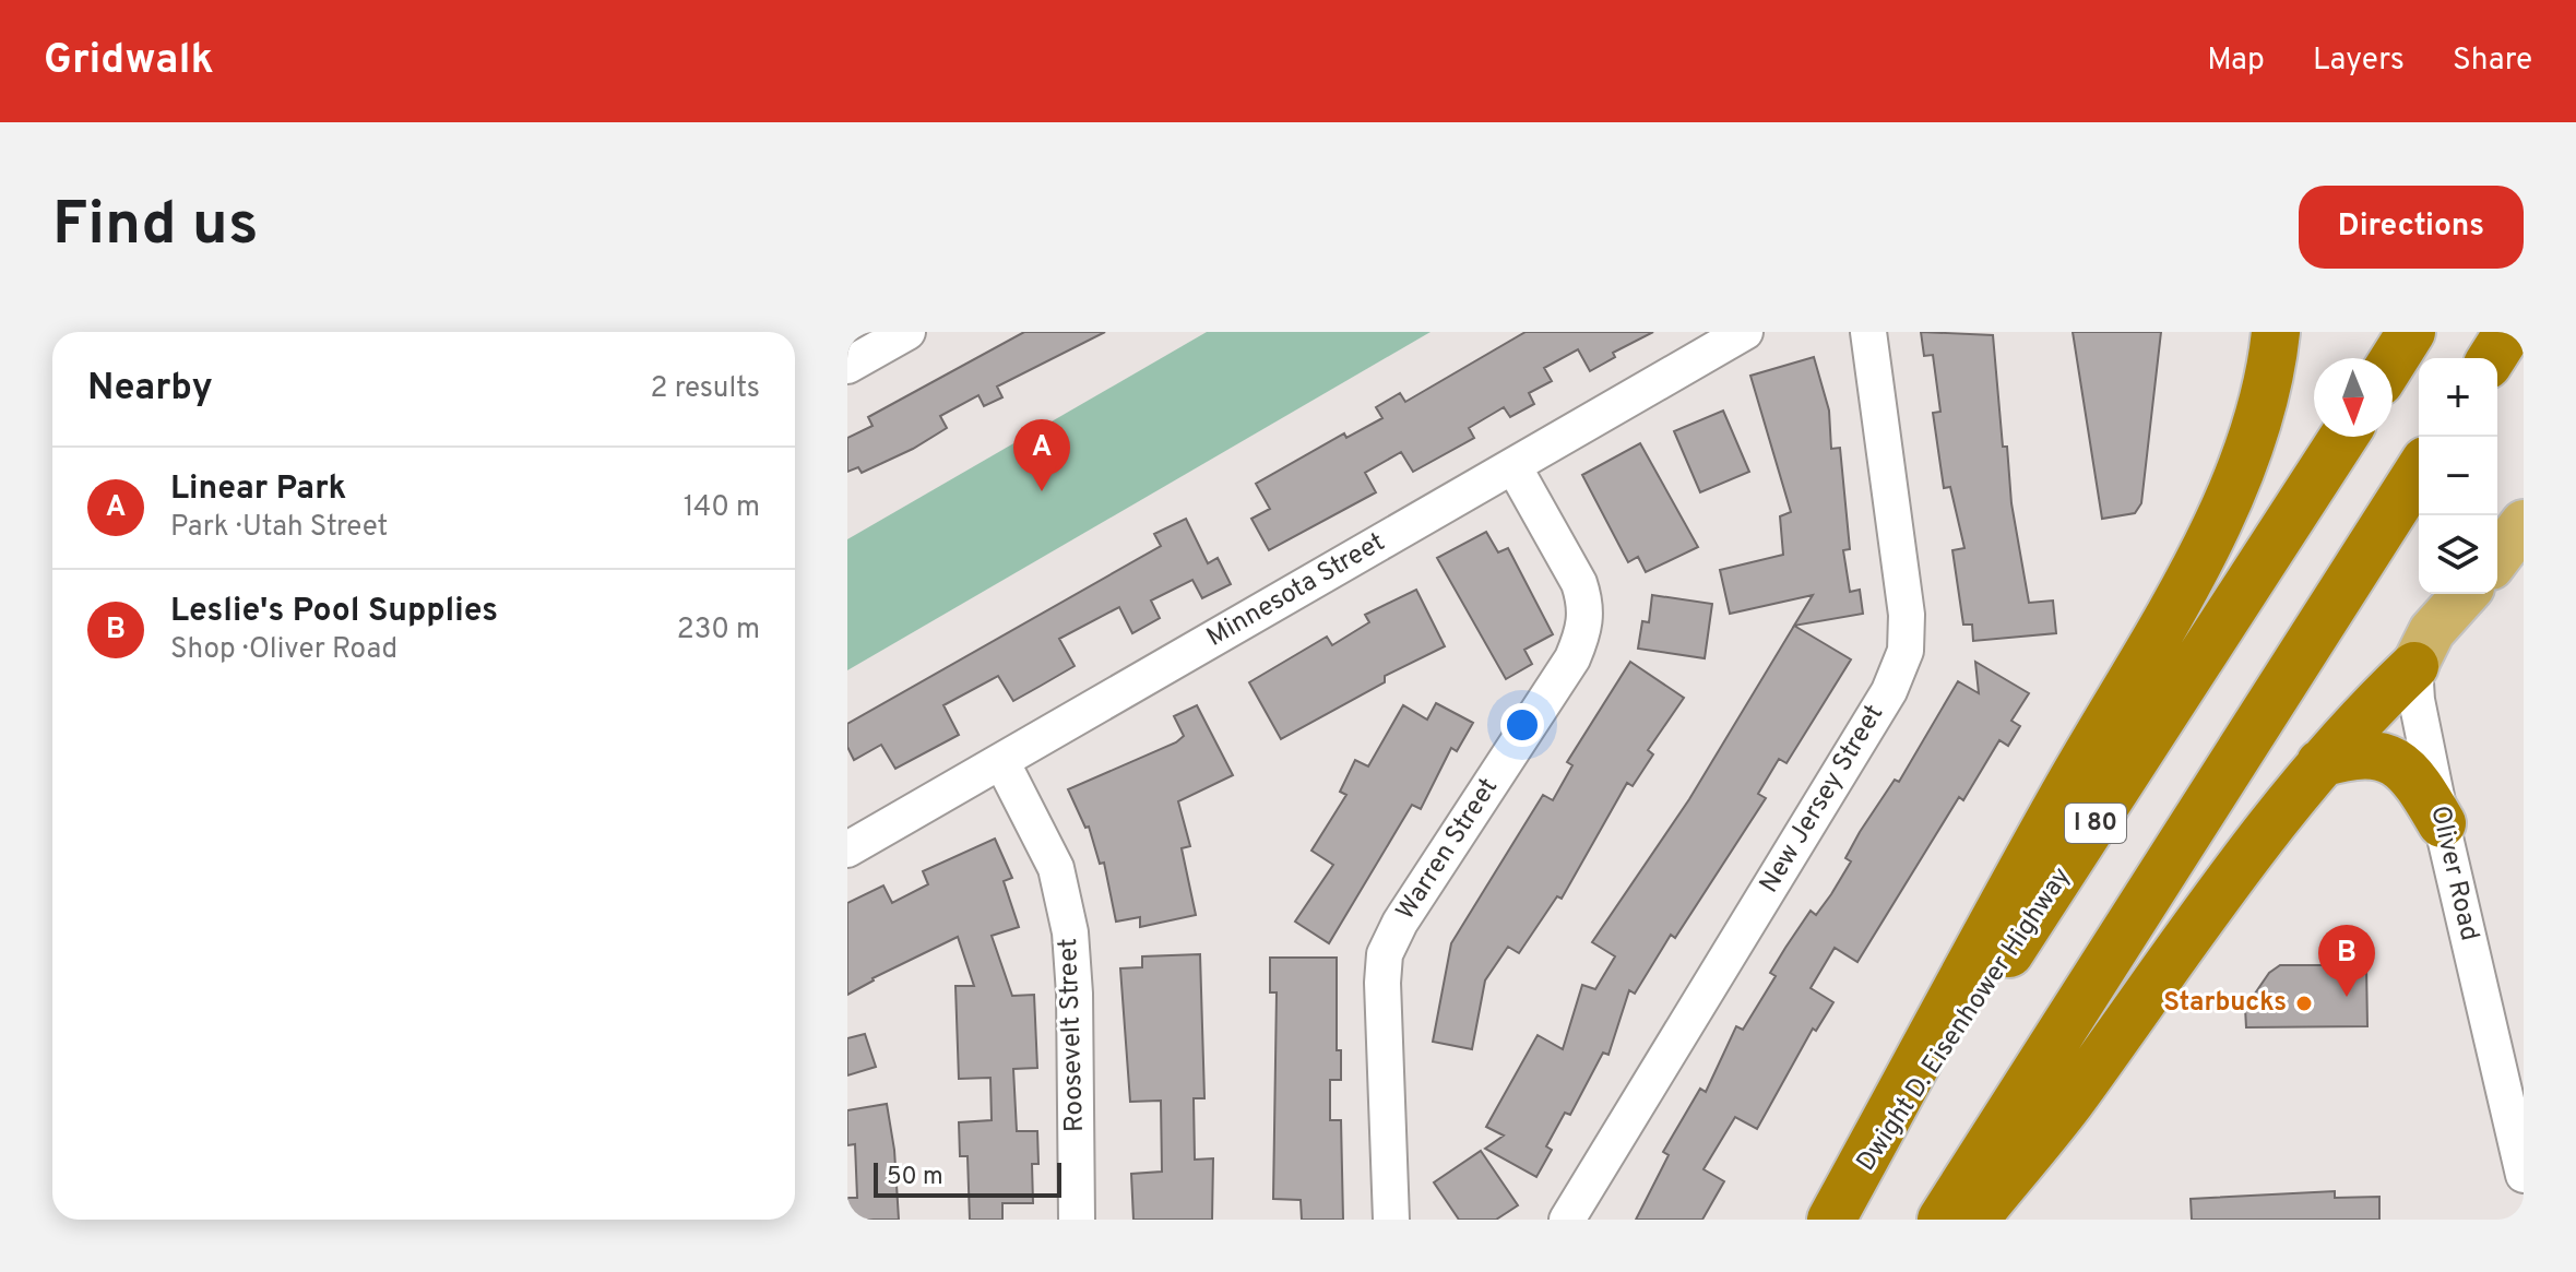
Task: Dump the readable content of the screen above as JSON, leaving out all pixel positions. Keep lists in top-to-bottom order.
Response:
{
  "streets": {
    "highway": ["I 80", "Dwight D. Eisenhower Highway"],
    "street": [
      "Minnesota Street",
      "New Jersey Street",
      "Warren Street",
      "Oliver Road",
      "Roosevelt Street"
    ]
  },
  "crossings": [
    ["Minnesota Street", "Warren Street"],
    ["Minnesota Street", "Roosevelt Street"]
  ],
  "places": ["Starbucks"],
  "scale_bar": "50 m",
  "north": "bottom",
  "page": {
    "header": "Gridwalk",
    "nav": ["Map", "Layers", "Share"],
    "buttons": "Directions",
    "title": "Find us",
    "heading": ["Nearby", "2 results"],
    "map_buttons": ["+", "−"],
    "pins": ["A", "B"],
    "list": [
      {
        "mark": "A",
        "name": "Linear Park",
        "note": "Park · Utah Street",
        "value": "140 m"
      },
      {
        "mark": "B",
        "name": "Leslie's Pool Supplies",
        "note": "Shop · Oliver Road",
        "value": "230 m"
      }
    ],
    "scale": "50 m"
  }
}
